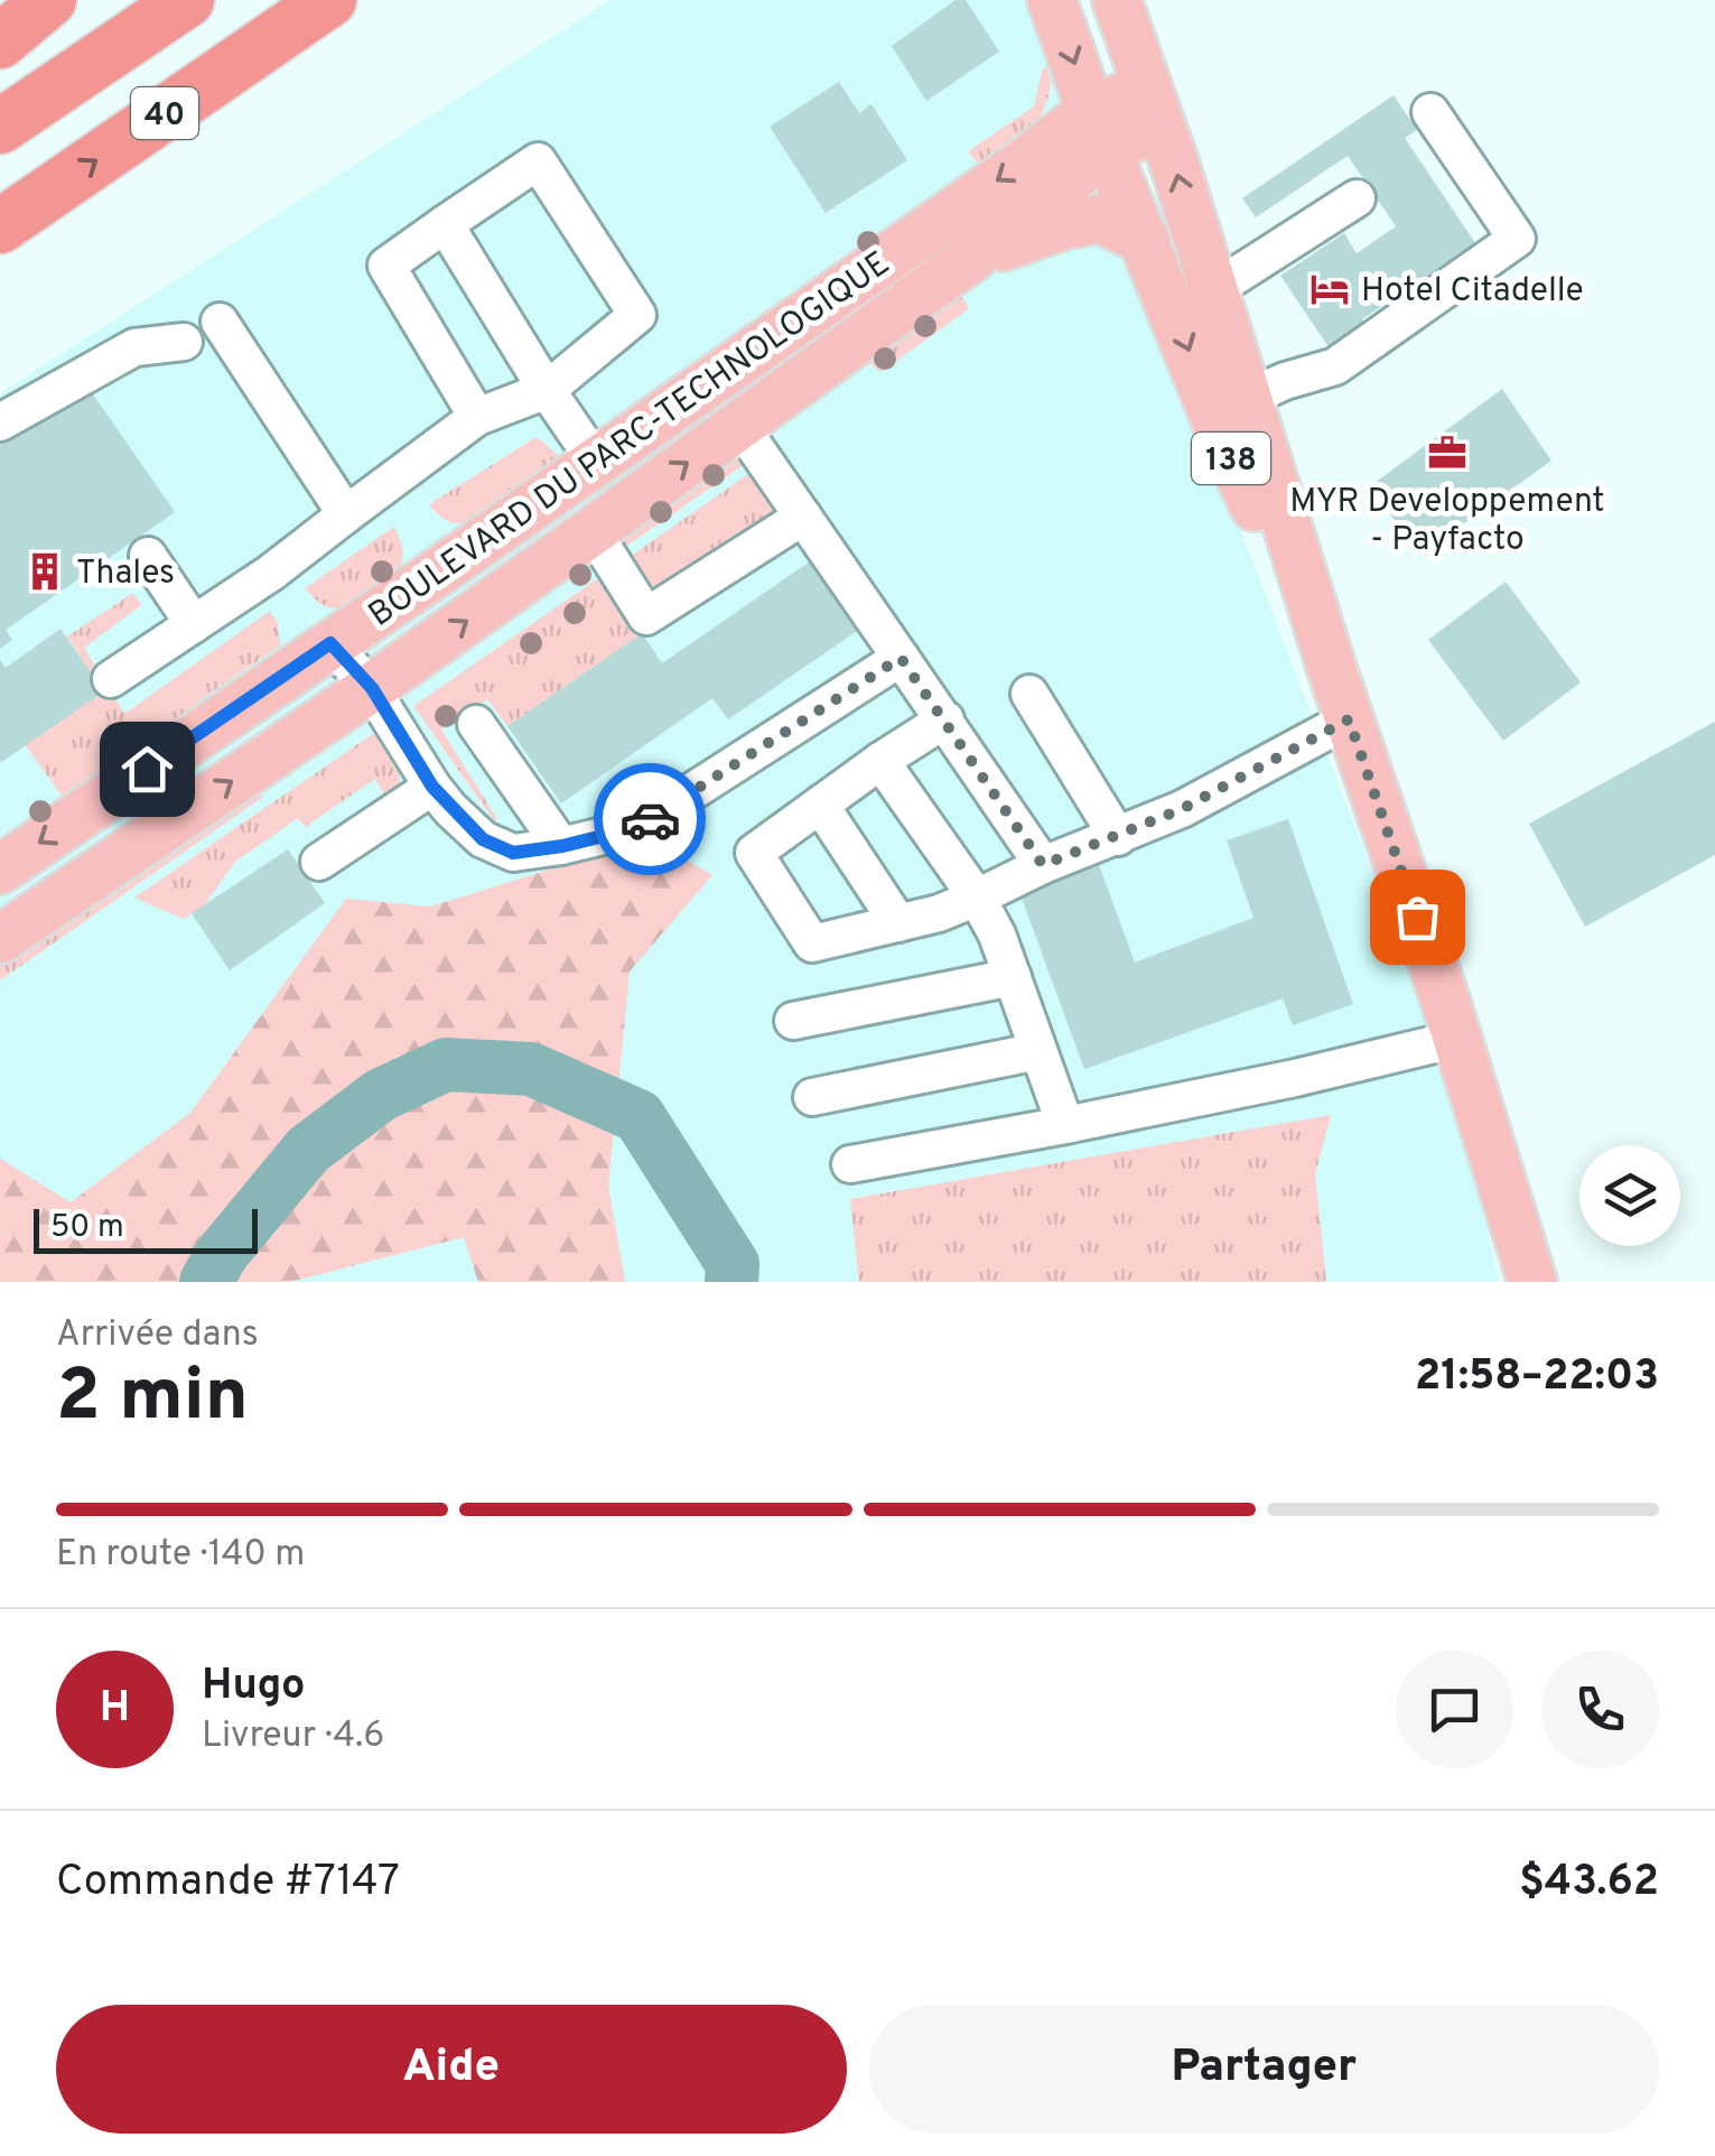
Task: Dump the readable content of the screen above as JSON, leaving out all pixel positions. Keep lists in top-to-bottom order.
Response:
{
  "streets": {
    "highway": ["40"],
    "main road": ["BOULEVARD DU PARC-TECHNOLOGIQUE", "138"]
  },
  "crossings": [
    ["BOULEVARD DU PARC-TECHNOLOGIQUE", "138"]
  ],
  "places": {
    "hotel": ["Hotel Citadelle"],
    "office": ["MYR Developpement - Payfacto"],
    "building": ["Thales"]
  },
  "scale_bar": "50 m",
  "page": {
    "scale": "50 m",
    "heading": ["2 min", "Arrivée dans", "21:58–22:03"],
    "panel": [
      "Hugo",
      "Livreur · 4.6",
      "Commande #7147",
      "$43.62"
    ],
    "bar": "En route · 140 m",
    "round": "H",
    "buttons": ["Aide", "Partager"]
  }
}
